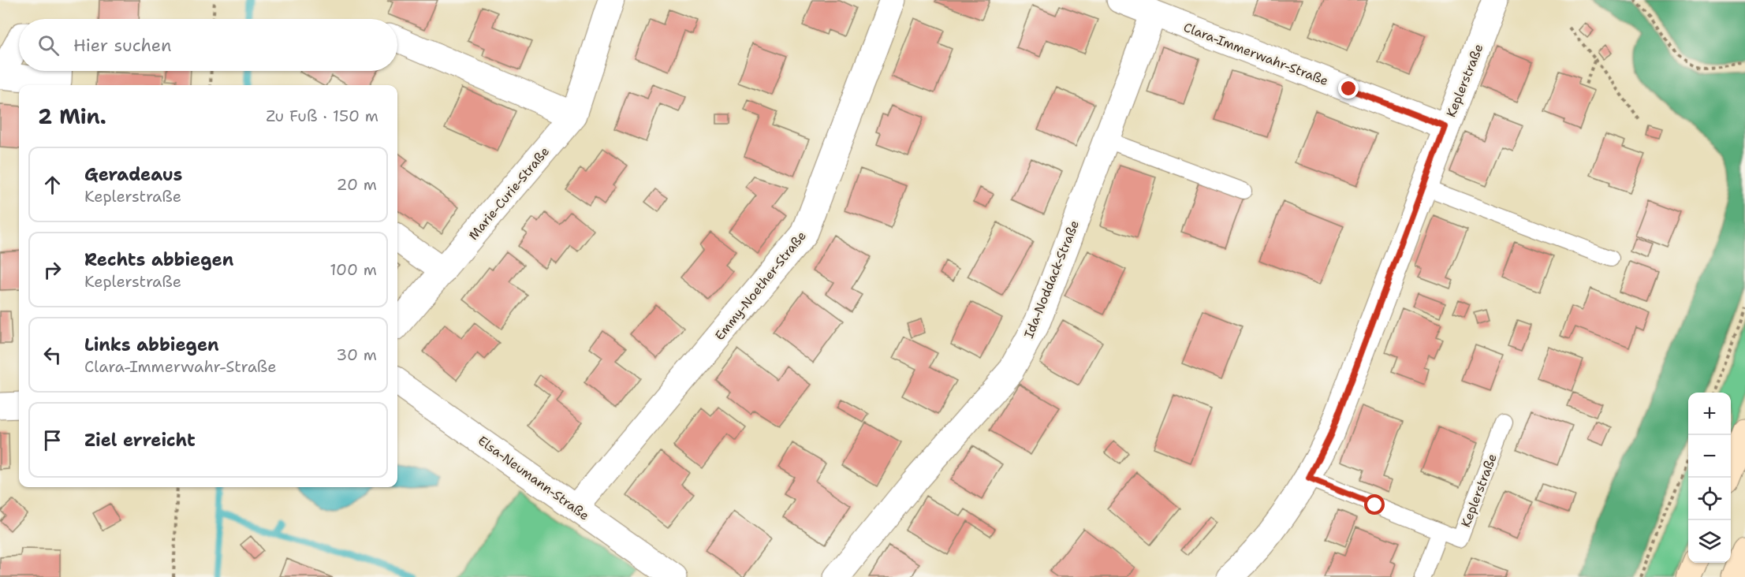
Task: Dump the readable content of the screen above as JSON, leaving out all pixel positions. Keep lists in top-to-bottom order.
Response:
{
  "streets": {
    "street": [
      "Clara-Immerwahr-Straße",
      "Keplerstraße",
      "Marie-Curie-Straße",
      "Ida-Noddack-Straße",
      "Emmy-Noether-Straße",
      "Elsa-Neumann-Straße"
    ]
  },
  "crossings": [
    ["Clara-Immerwahr-Straße", "Keplerstraße"],
    ["Clara-Immerwahr-Straße", "Ida-Noddack-Straße"],
    ["Emmy-Noether-Straße", "Elsa-Neumann-Straße"]
  ],
  "page": {
    "search": "Hier suchen",
    "heading": ["2 Min.", "Zu Fuß · 150 m"],
    "list": [
      ["Geradeaus", "Keplerstraße", "20 m"],
      ["Rechts abbiegen", "Keplerstraße", "100 m"],
      ["Links abbiegen", "Clara-Immerwahr-Straße", "30 m"],
      "Ziel erreicht"
    ],
    "map_buttons": ["+", "−"]
  }
}
